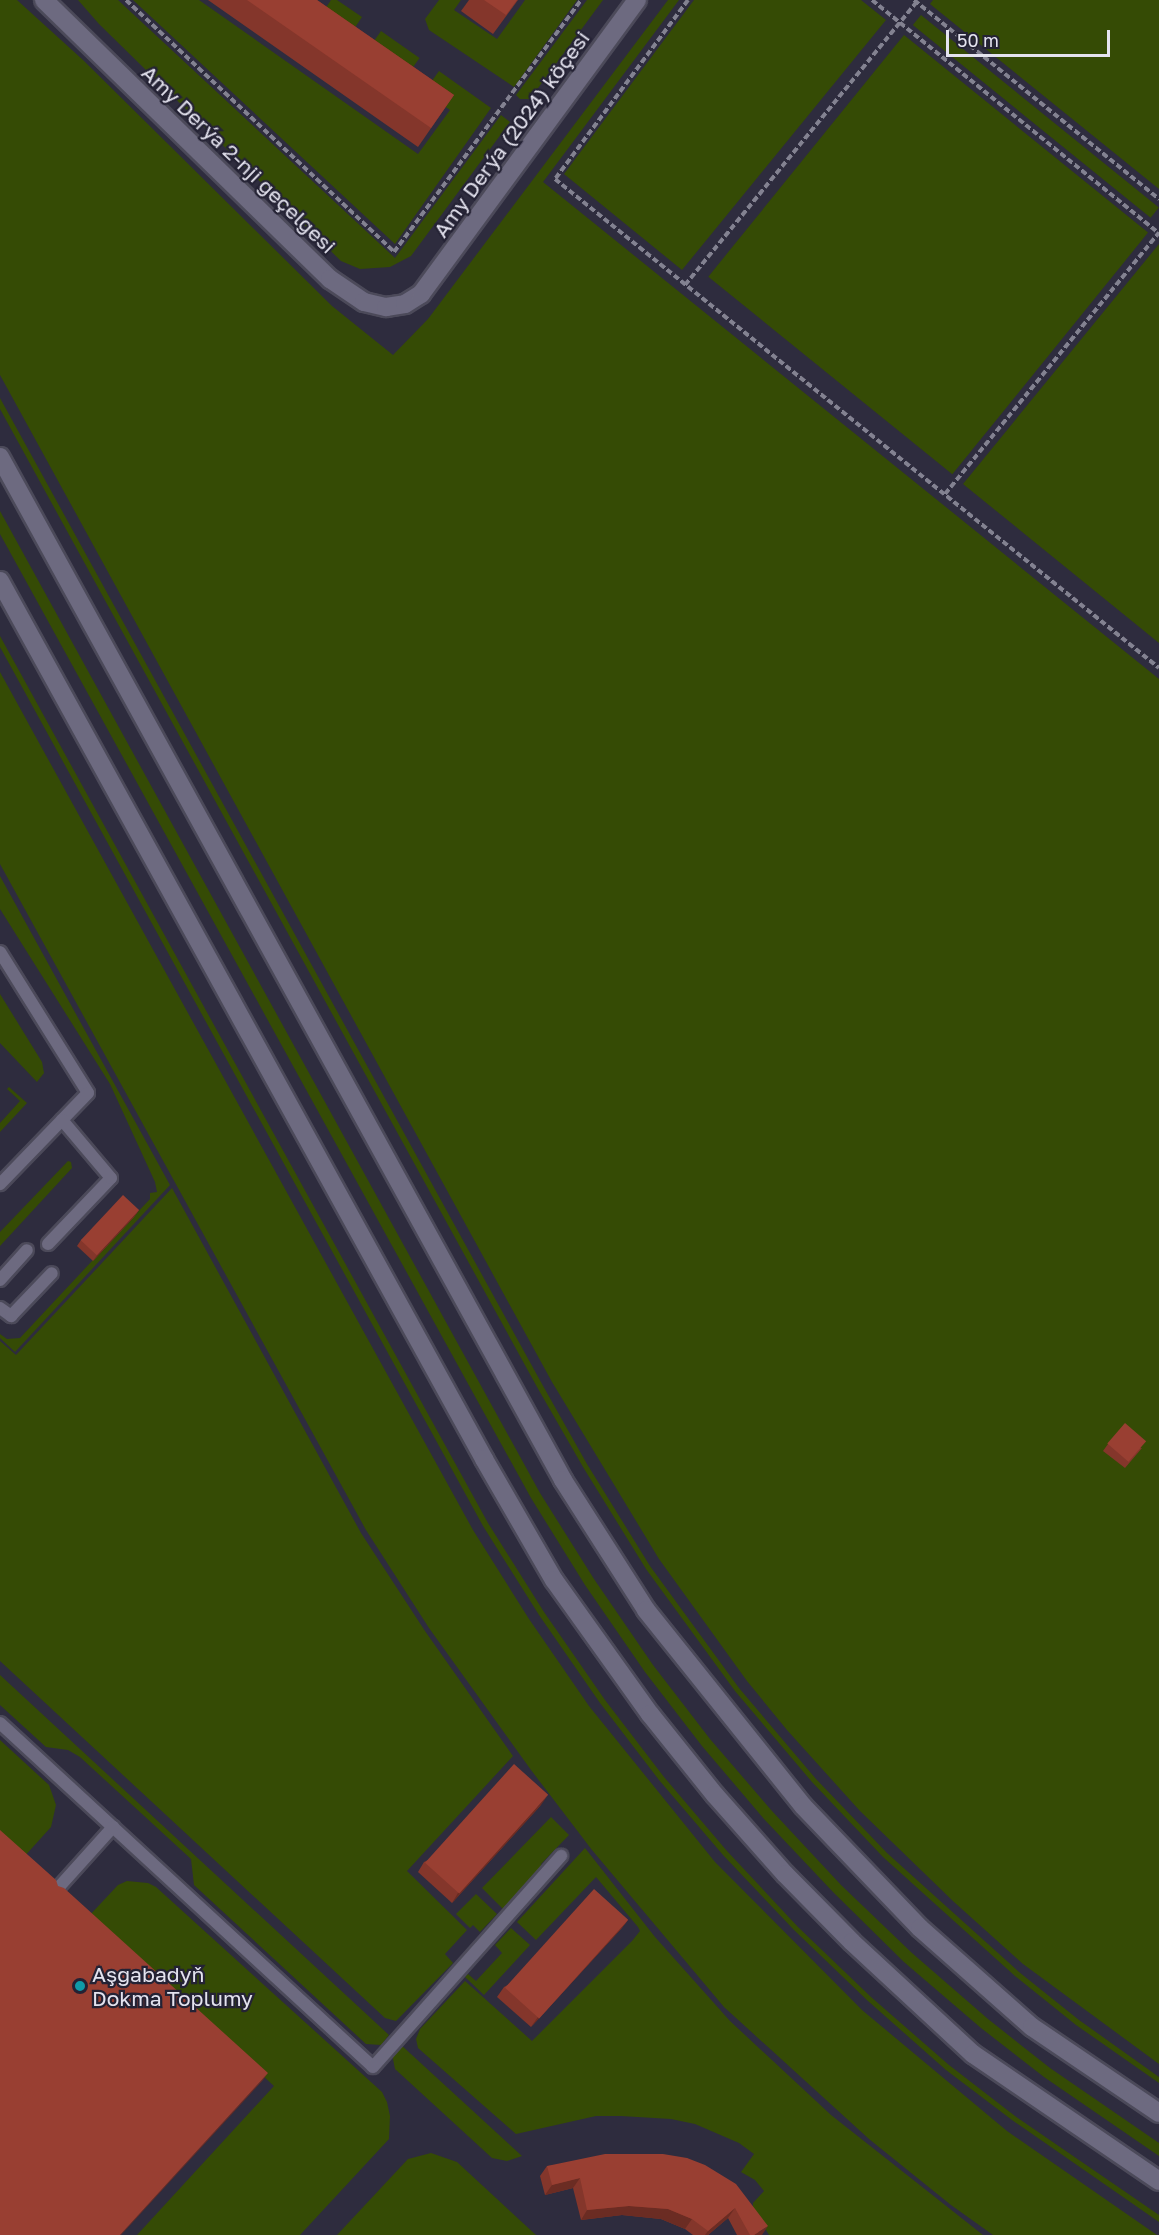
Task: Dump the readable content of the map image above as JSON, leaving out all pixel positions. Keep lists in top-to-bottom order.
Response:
{
  "streets": {
    "street": ["Amy Derýa (2024) köçesi", "Amy Derýa 2-nji geçelgesi"]
  },
  "crossings": [
    ["Amy Derýa (2024) köçesi", "Amy Derýa 2-nji geçelgesi"]
  ],
  "places": ["Aşgabadyň Dokma Toplumy"],
  "scale_bar": "50 m"
}
